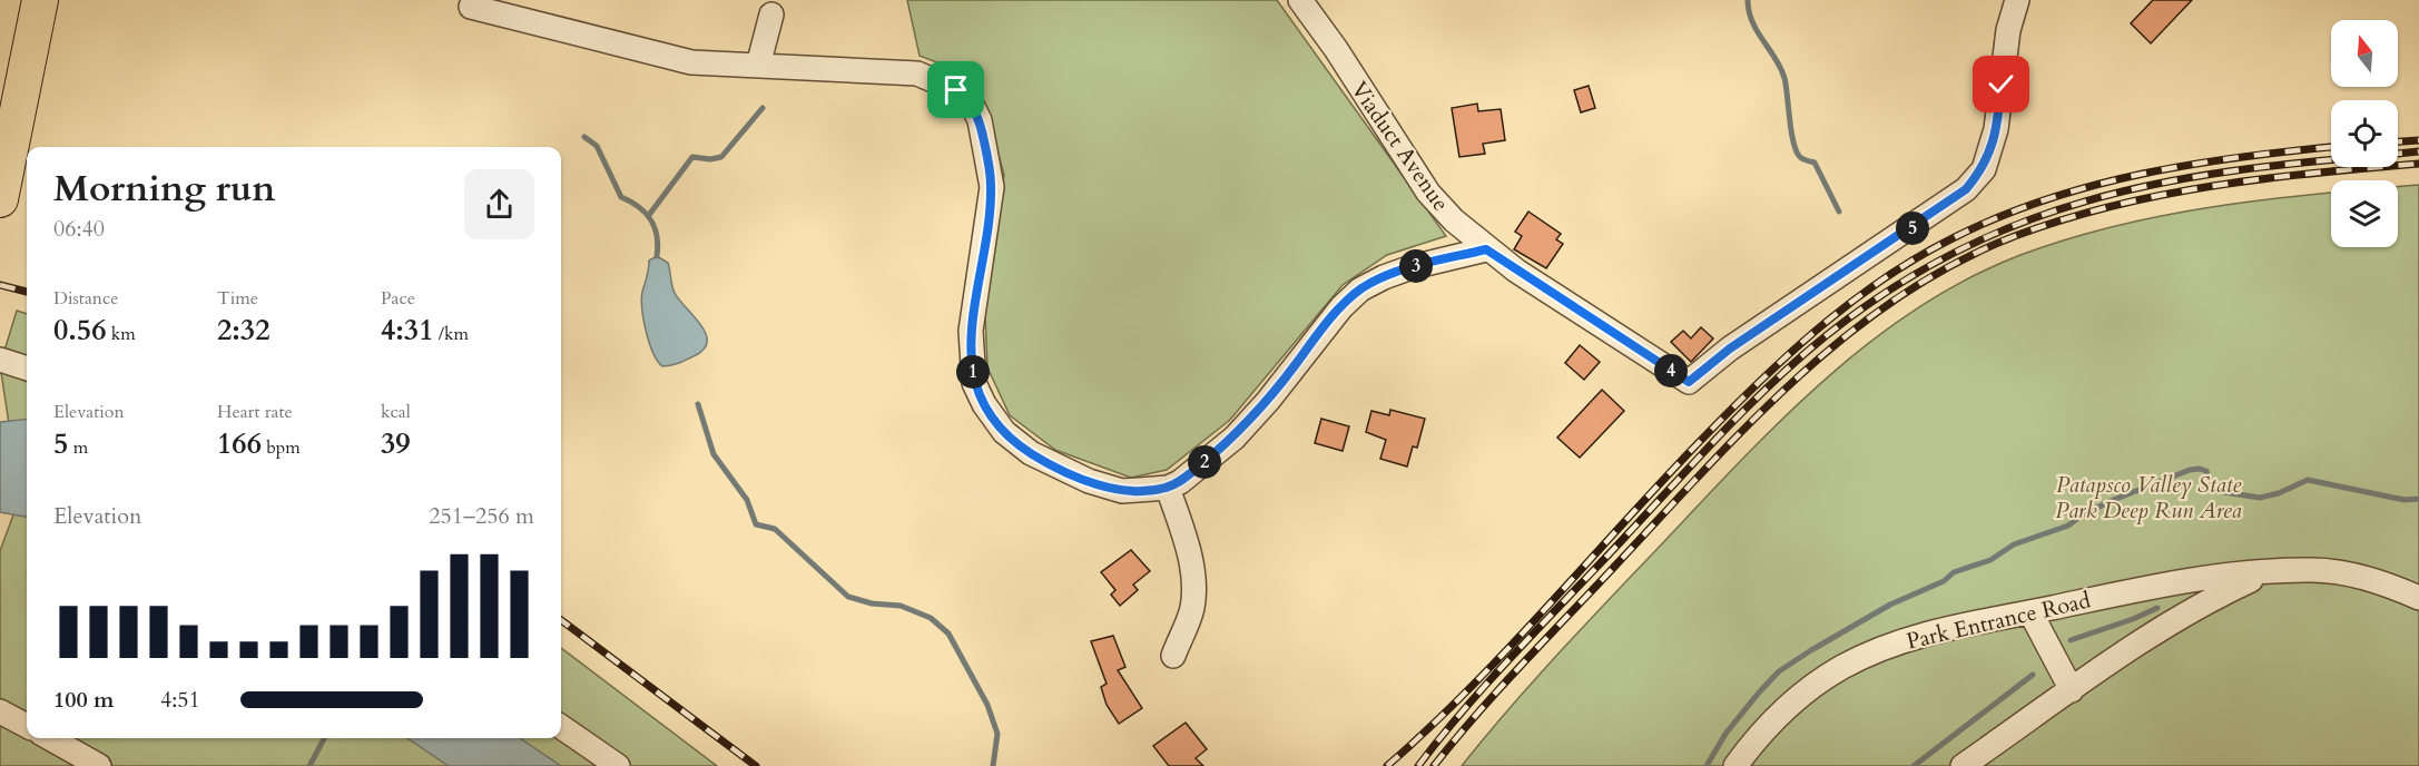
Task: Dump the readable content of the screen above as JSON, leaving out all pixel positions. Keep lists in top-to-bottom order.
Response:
{
  "streets": {
    "street": ["Viaduct Avenue", "Park Entrance Road"]
  },
  "parks": ["Patapsco Valley State Park Deep Run Area"],
  "north": "top",
  "page": {
    "heading": ["Morning run", "06:40"],
    "pins": [
      "5",
      "3",
      "4",
      "1",
      "2"
    ],
    "stats": [
      ["Distance", "0.56 km"],
      ["Time", "2:32"],
      ["Pace", "4:31 /km"],
      ["Elevation", "5 m"],
      ["Heart rate", "166 bpm"],
      ["kcal", "39"]
    ],
    "chart": ["Elevation", "251–256 m"],
    "list": [
      {
        "name": "100 m",
        "note": "4:51"
      }
    ]
  }
}
